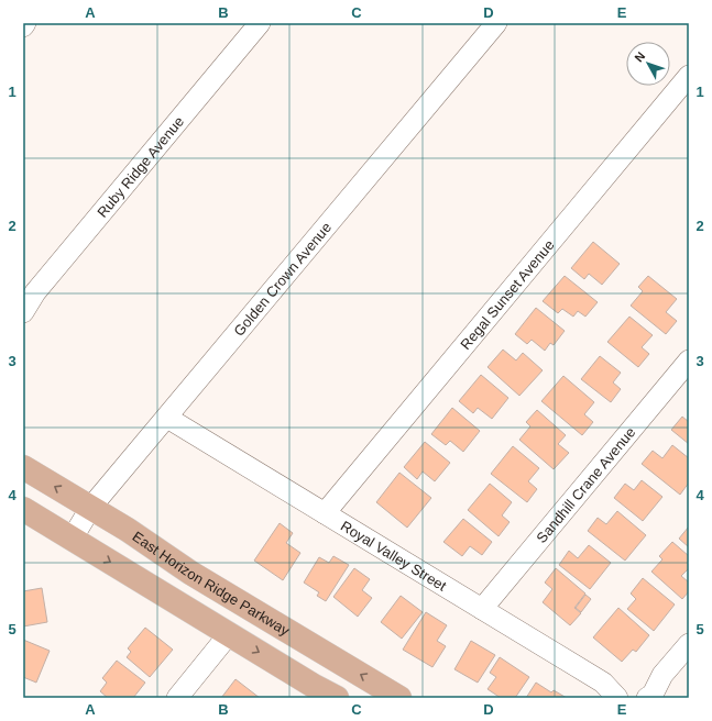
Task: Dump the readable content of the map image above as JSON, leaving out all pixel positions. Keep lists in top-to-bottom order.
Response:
{
  "streets": {
    "main road": ["East Horizon Ridge Parkway"],
    "street": [
      "Ruby Ridge Avenue",
      "Golden Crown Avenue",
      "Regal Sunset Avenue",
      "Sandhill Crane Avenue",
      "Royal Valley Street"
    ]
  },
  "crossings": [
    ["Golden Crown Avenue", "Royal Valley Street"],
    ["Golden Crown Avenue", "East Horizon Ridge Parkway"],
    ["Regal Sunset Avenue", "Royal Valley Street"],
    ["Sandhill Crane Avenue", "Royal Valley Street"]
  ],
  "north": "top left",
  "grid": {
    "columns": [
      "A",
      "B",
      "C",
      "D",
      "E"
    ],
    "rows": [
      "1",
      "2",
      "3",
      "4",
      "5"
    ]
  }
}
